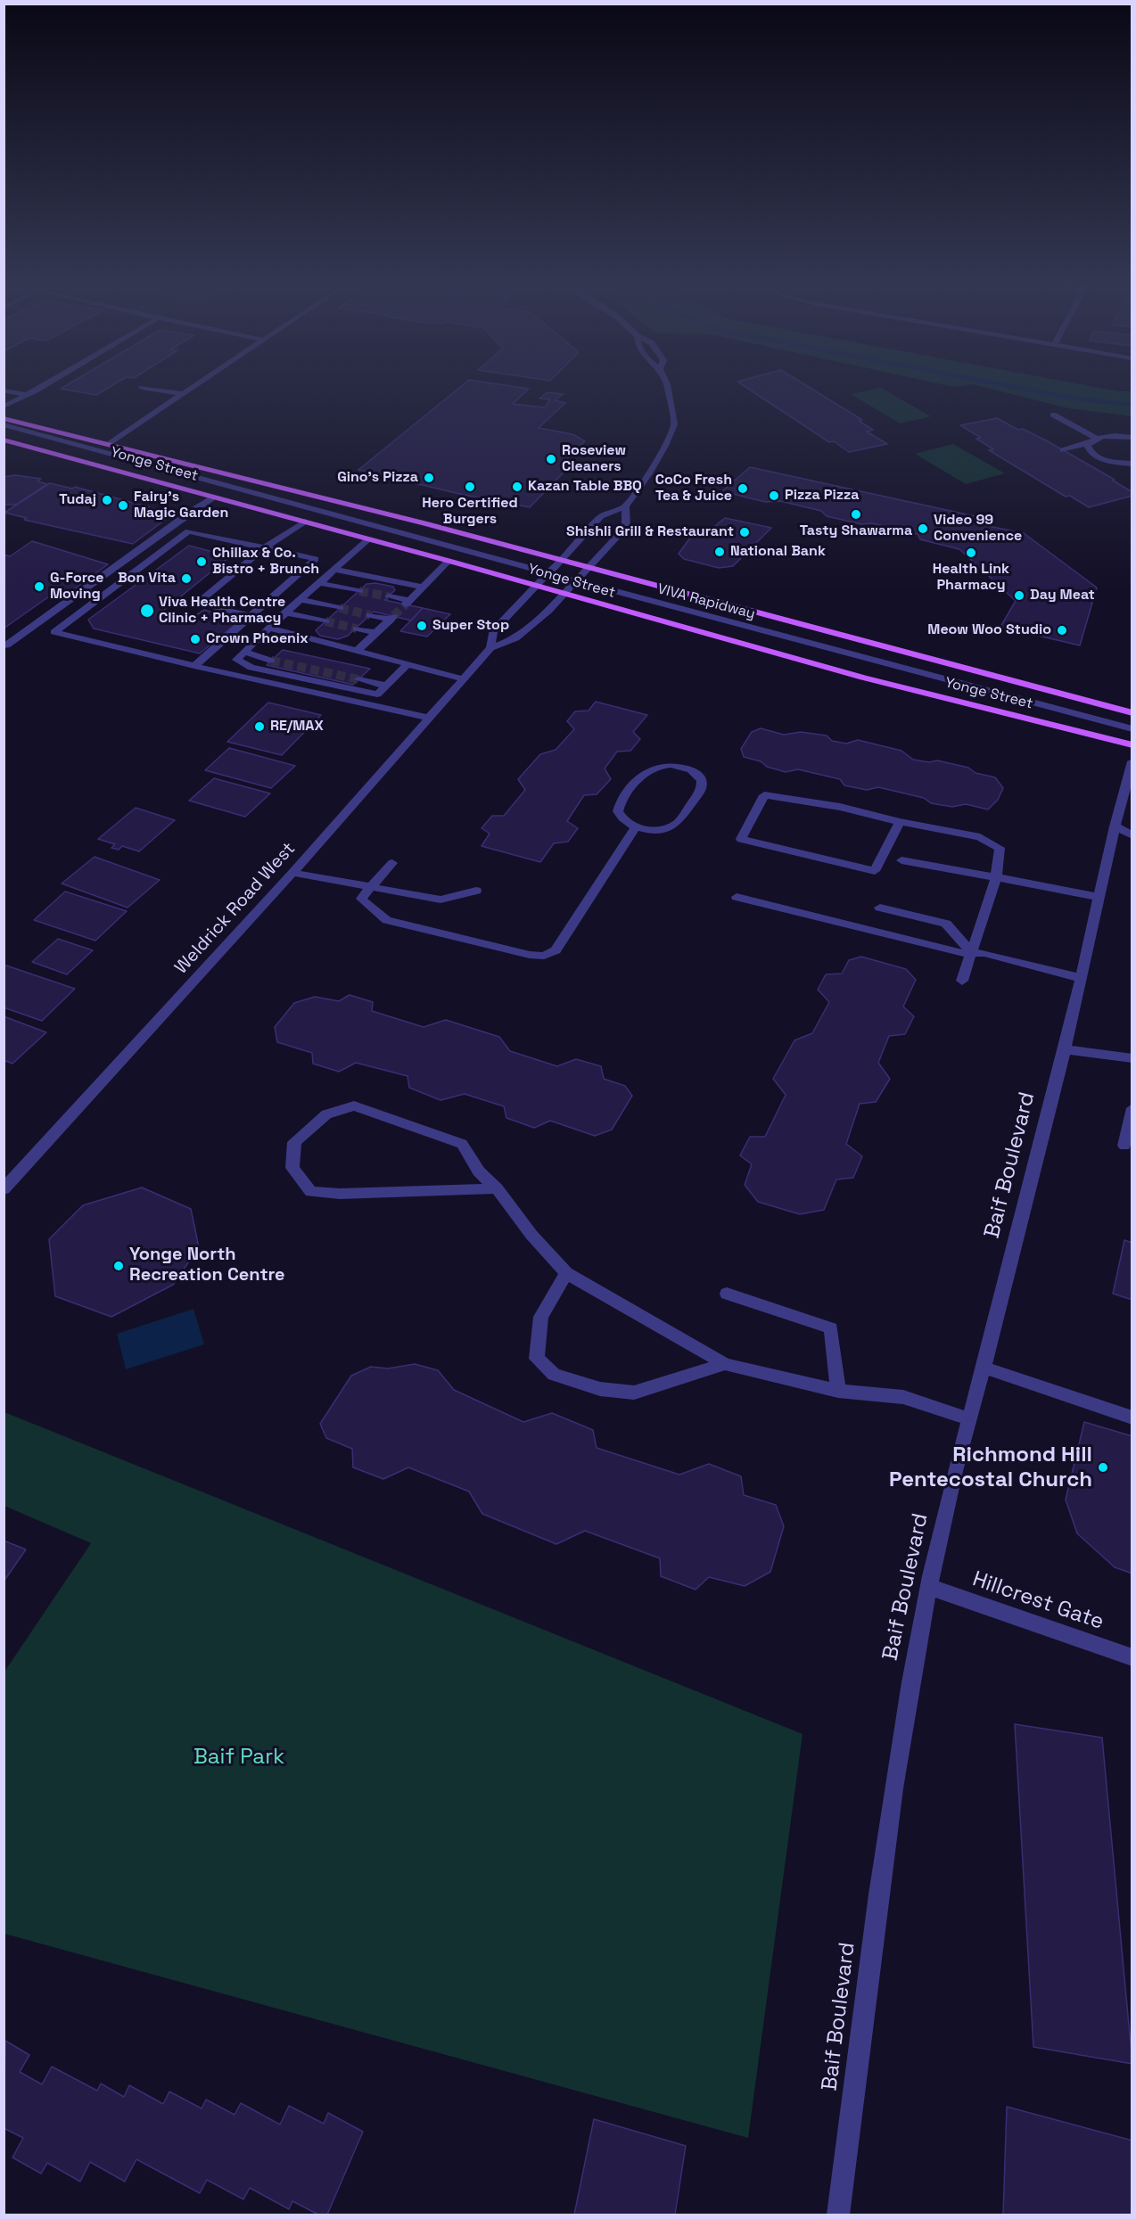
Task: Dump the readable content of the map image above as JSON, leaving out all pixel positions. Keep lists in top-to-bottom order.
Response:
{
  "streets": {
    "main road": ["Yonge Street"],
    "street": [
      "VIVA Rapidway",
      "Weldrick Road West",
      "Baif Boulevard",
      "Hillcrest Gate"
    ]
  },
  "crossings": [
    ["Yonge Street", "Weldrick Road West"],
    ["VIVA Rapidway", "Weldrick Road West"],
    ["Baif Boulevard", "Hillcrest Gate"]
  ],
  "parks": ["Baif Park"],
  "places": [
    "Roseview Cleaners",
    "Gino's Pizza",
    "Hero Certified Burgers",
    "Kazan Table BBQ",
    "CoCo Fresh Tea & Juice",
    "Pizza Pizza",
    "Tudaj",
    "Fairy’s Magic Garden",
    "Tasty Shawarma",
    "Video 99 Convenience",
    "Shishli Grill & Restaurant",
    "National Bank",
    "Health Link Pharmacy",
    "Chillax & Co. Bistro + Brunch",
    "Bon Vita",
    "G-Force Moving",
    "Day Meat",
    "Viva Health Centre Clinic + Pharmacy",
    "Super Stop",
    "Meow Woo Studio",
    "Crown Phoenix",
    "RE/MAX",
    "Yonge North Recreation Centre",
    "Richmond Hill Pentecostal Church"
  ]
}
